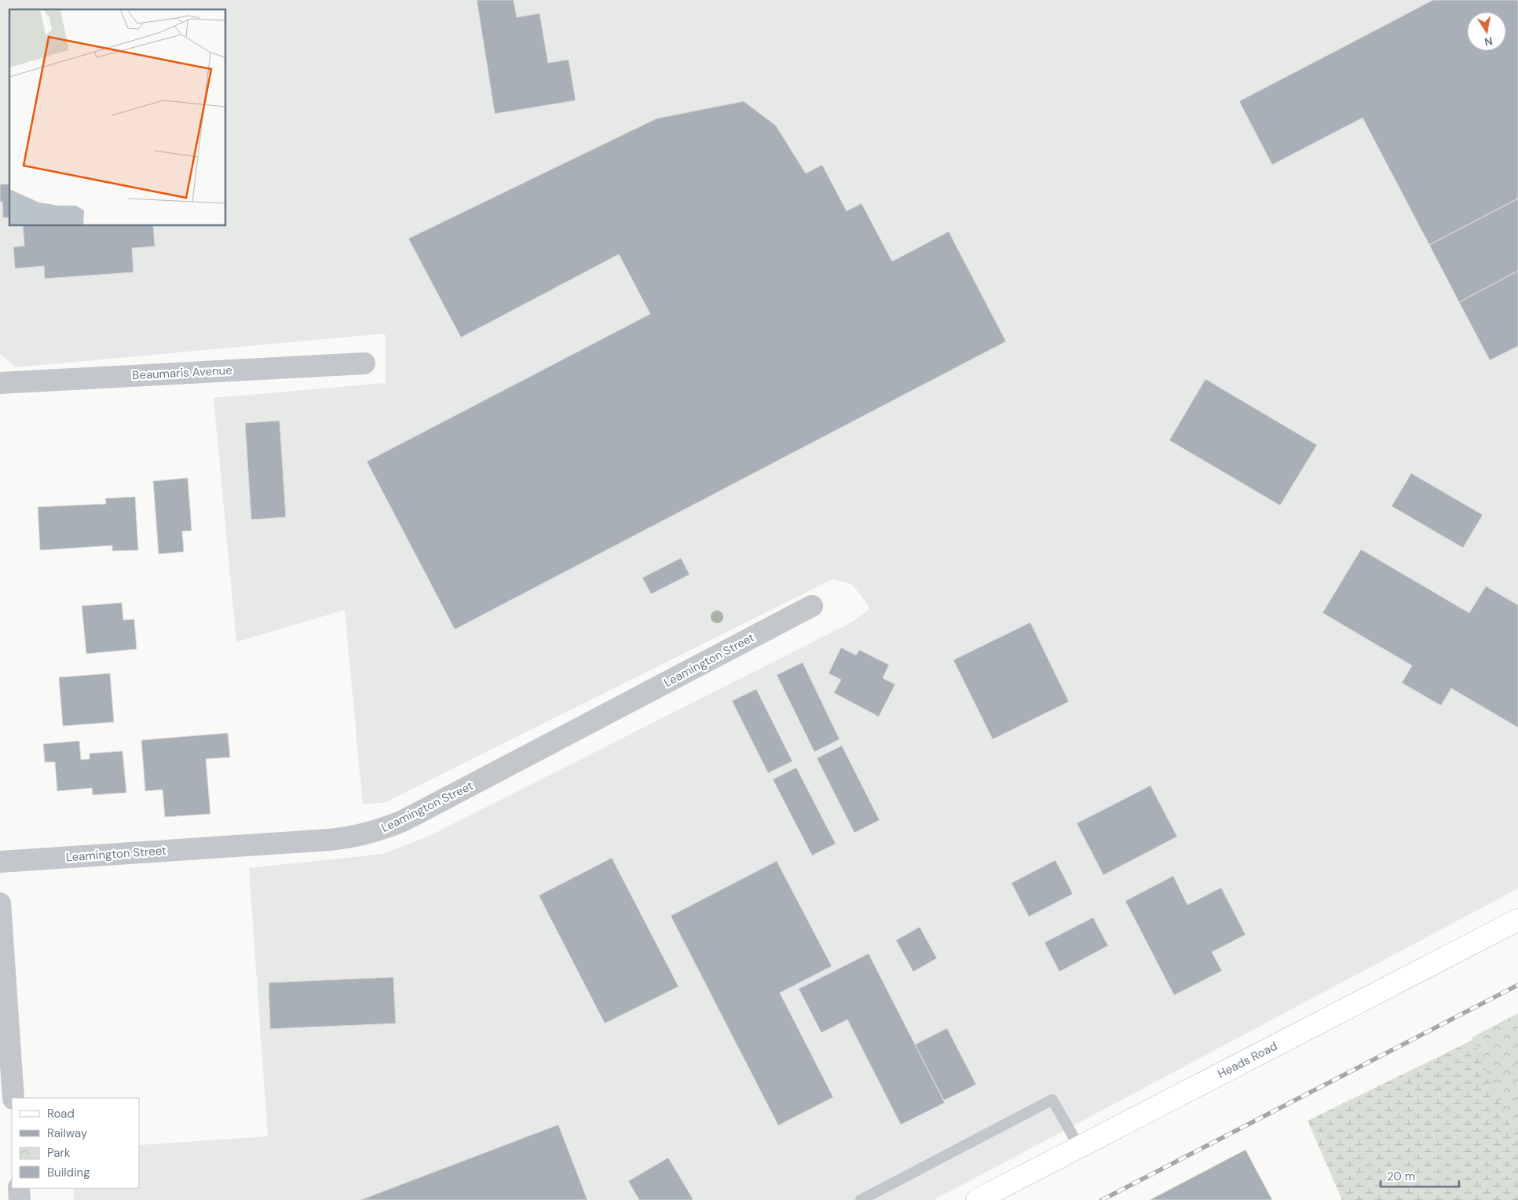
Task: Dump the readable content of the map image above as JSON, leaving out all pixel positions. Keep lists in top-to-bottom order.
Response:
{
  "streets": {
    "main road": ["Heads Road"],
    "street": ["Beaumaris Avenue", "Leamington Street"]
  },
  "legend": [
    "Road",
    "Railway",
    "Park",
    "Building"
  ],
  "scale_bar": "20 m",
  "north": "bottom"
}
